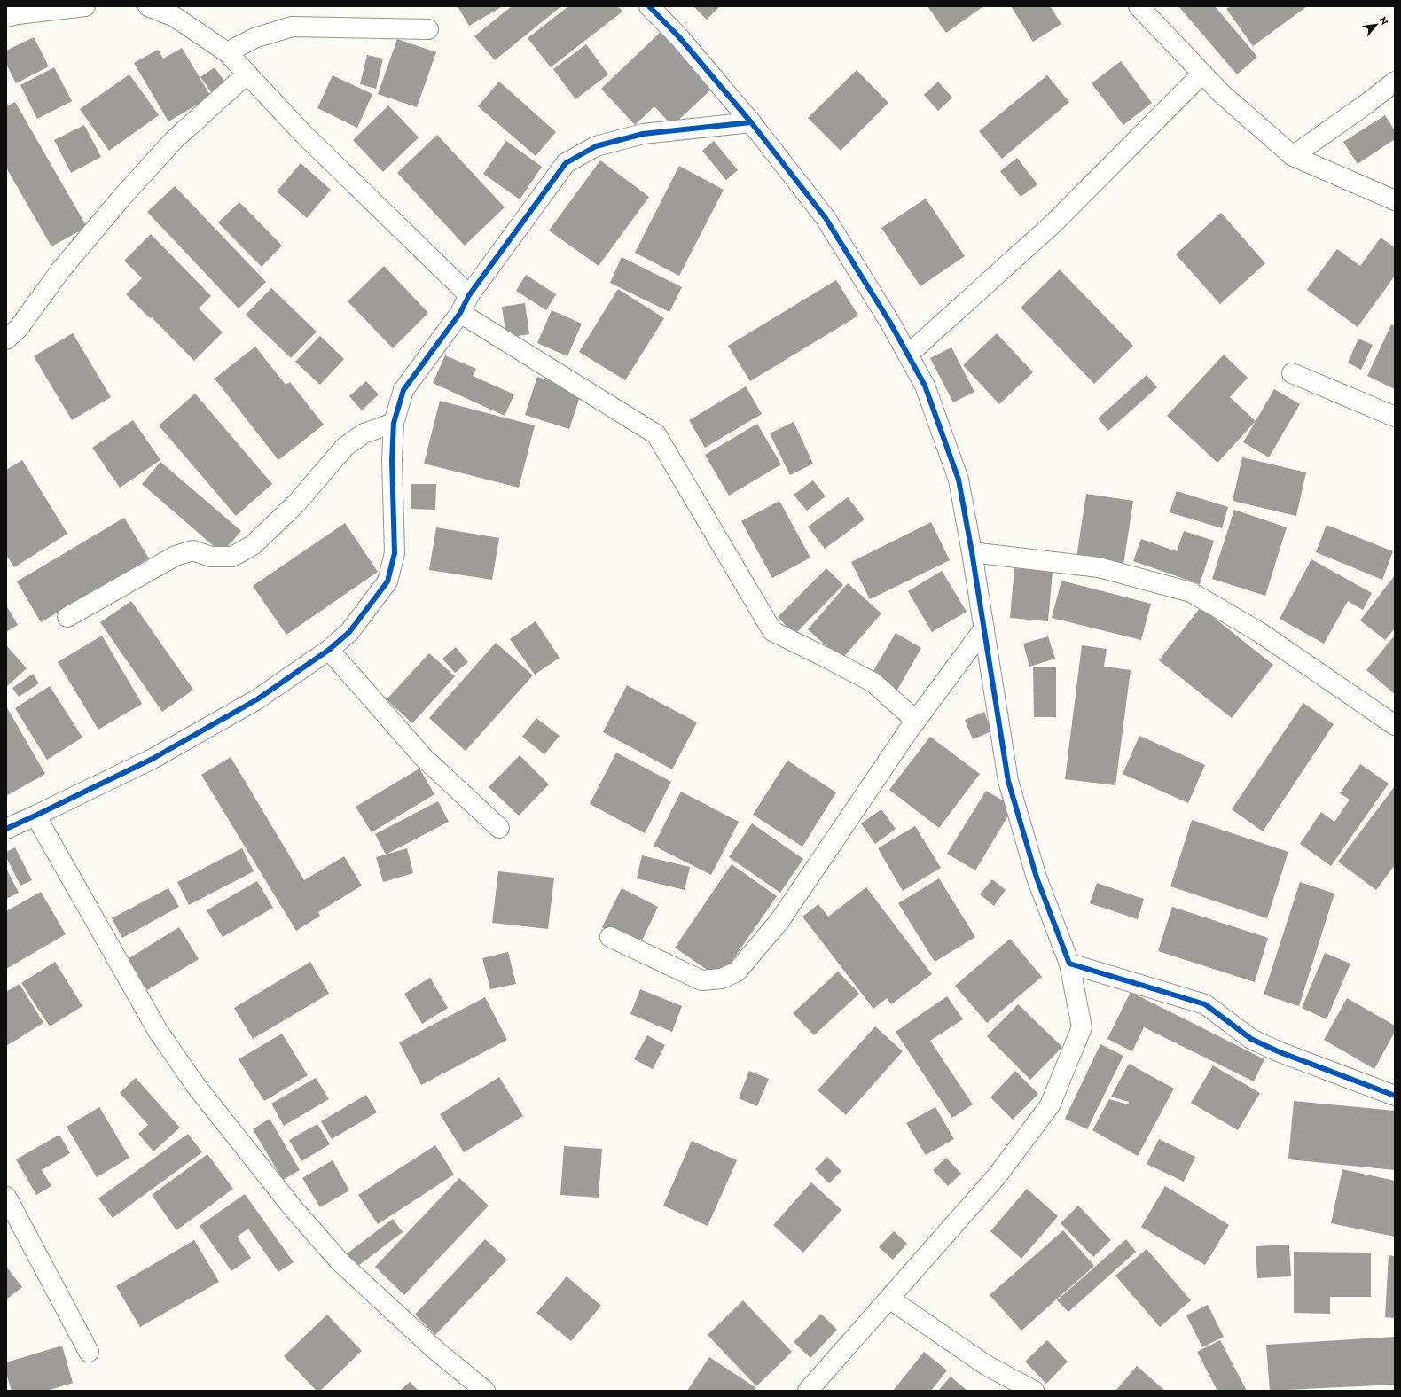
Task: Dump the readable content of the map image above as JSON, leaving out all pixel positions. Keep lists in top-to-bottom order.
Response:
{
  "north": "top right"
}
